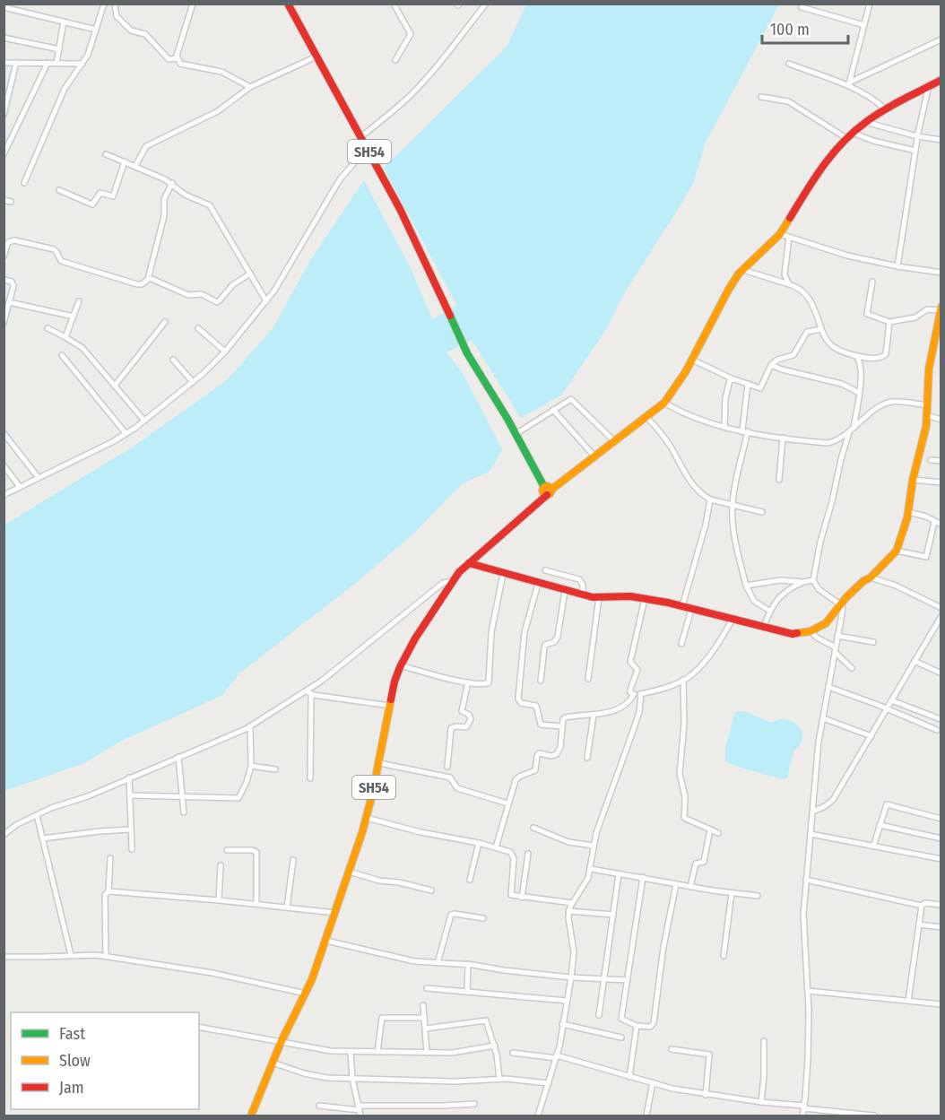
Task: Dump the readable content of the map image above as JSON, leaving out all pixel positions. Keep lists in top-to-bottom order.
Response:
{
  "streets": {
    "street": ["SH54"]
  },
  "legend": ["Fast", "Slow", "Jam"],
  "scale_bar": "100 m"
}
